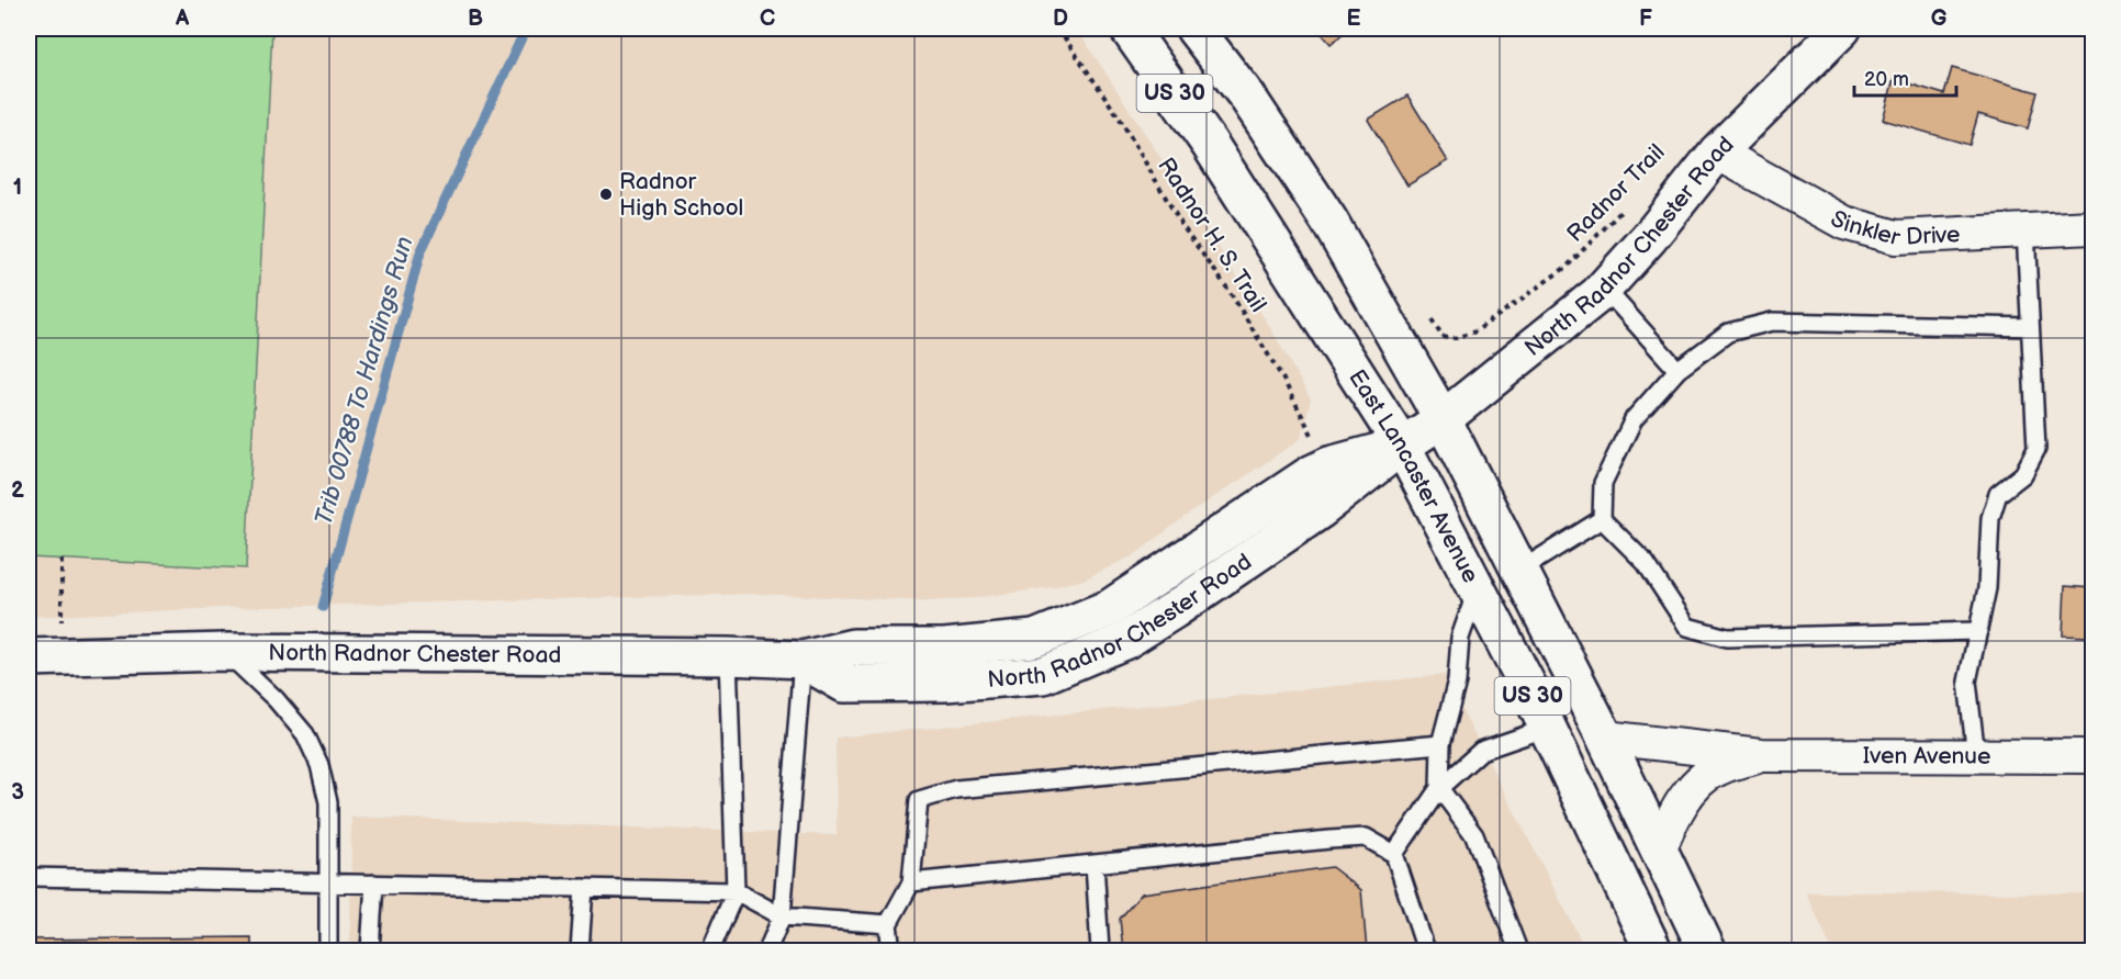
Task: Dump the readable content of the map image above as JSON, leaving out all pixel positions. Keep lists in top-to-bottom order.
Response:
{
  "streets": {
    "main road": ["US 30", "North Radnor Chester Road", "East Lancaster Avenue"],
    "street": ["Sinkler Drive", "Iven Avenue"],
    "path": ["Radnor Trail", "Radnor H. S. Trail"]
  },
  "crossings": [
    ["Sinkler Drive", "North Radnor Chester Road"],
    ["Radnor H. S. Trail", "North Radnor Chester Road"],
    ["North Radnor Chester Road", "East Lancaster Avenue"],
    ["East Lancaster Avenue", "Iven Avenue"]
  ],
  "water": ["Trib 00788 To Hardings Run"],
  "places": ["Radnor High School"],
  "scale_bar": "20 m",
  "grid": {
    "columns": [
      "A",
      "B",
      "C",
      "D",
      "E",
      "F",
      "G"
    ],
    "rows": ["1", "2", "3"]
  }
}
